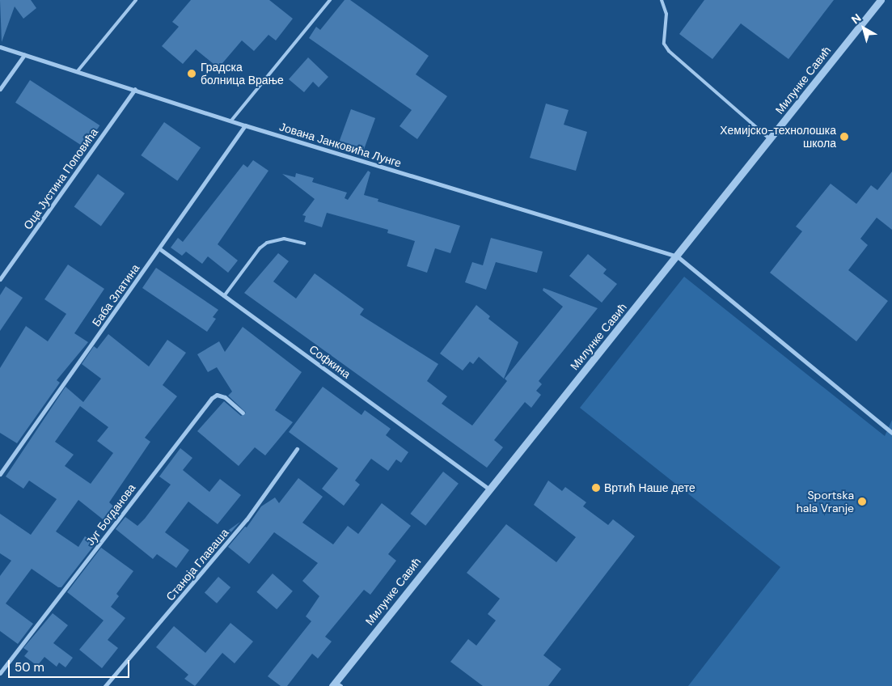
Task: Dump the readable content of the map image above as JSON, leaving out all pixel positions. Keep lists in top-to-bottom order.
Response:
{
  "streets": {
    "street": [
      "Милунке Савић",
      "Јована Јанковића Лунге",
      "Оца Јустина Поповића",
      "Баба Златина",
      "Софкина",
      "Југ Богданова",
      "Станоја Главаша"
    ]
  },
  "crossings": [
    ["Милунке Савић", "Јована Јанковића Лунге"],
    ["Милунке Савић", "Софкина"],
    ["Јована Јанковића Лунге", "Оца Јустина Поповића"],
    ["Јована Јанковића Лунге", "Баба Златина"],
    ["Баба Златина", "Софкина"]
  ],
  "places": [
    "Градска болница Врање",
    "Хемијско-технолошка школа",
    "Вртић Наше дете",
    "Sportska hala Vranje"
  ],
  "scale_bar": "50 m",
  "north": "top left"
}
